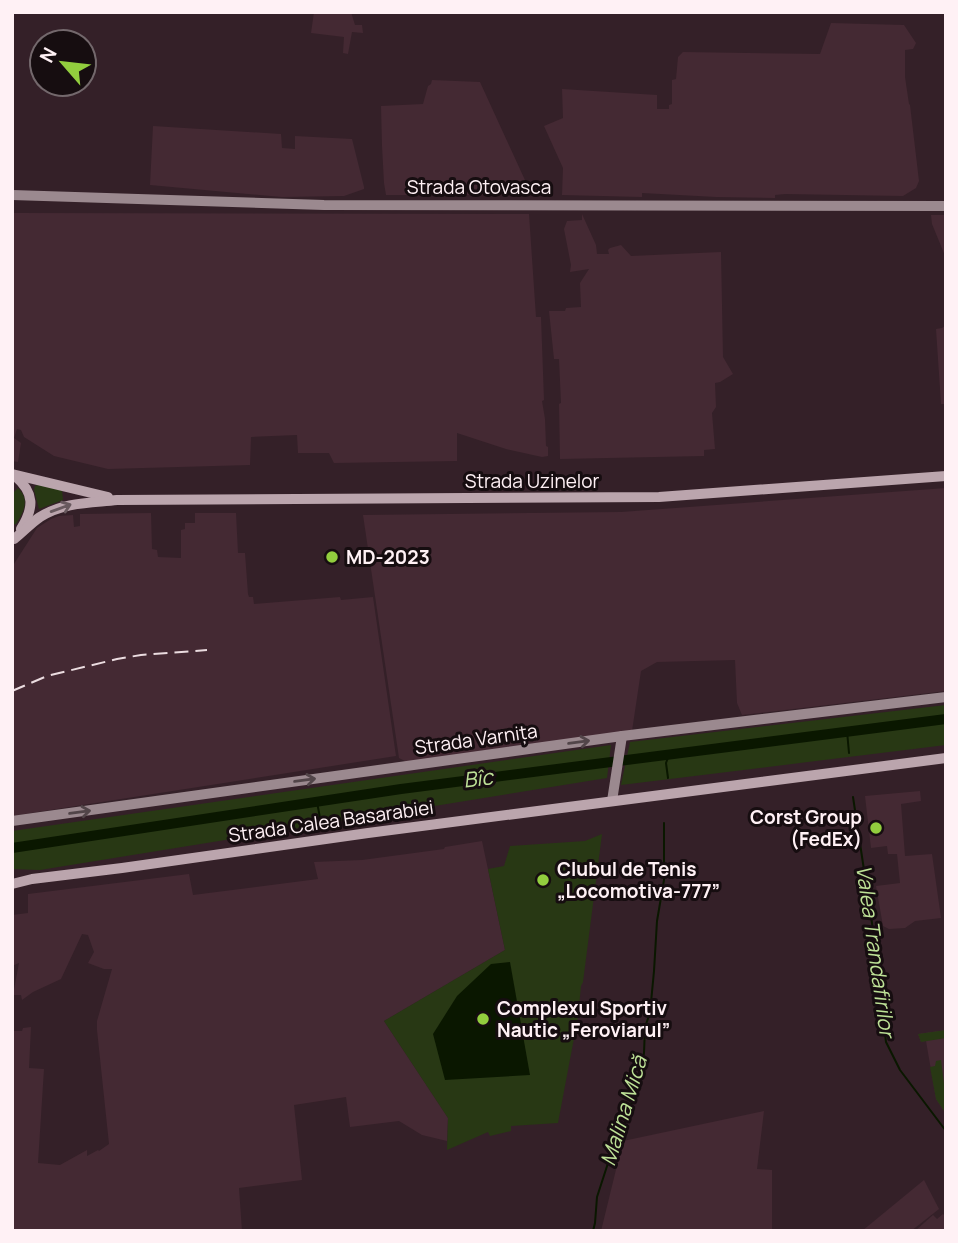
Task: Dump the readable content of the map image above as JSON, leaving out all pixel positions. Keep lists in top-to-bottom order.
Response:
{
  "streets": {
    "main road": ["Strada Uzinelor", "Strada Calea Basarabiei"],
    "street": ["Strada Otovasca", "Strada Varnița"]
  },
  "one_way": ["Strada Varnița"],
  "water": ["Bîc", "Valea Trandafirilor", "Malina Mică"],
  "places": [
    "MD-2023",
    "Corst Group (FedEx)",
    "Clubul de Tenis „Locomotiva-777”",
    "Complexul Sportiv Nautic „Feroviarul”"
  ],
  "north": "top left"
}
